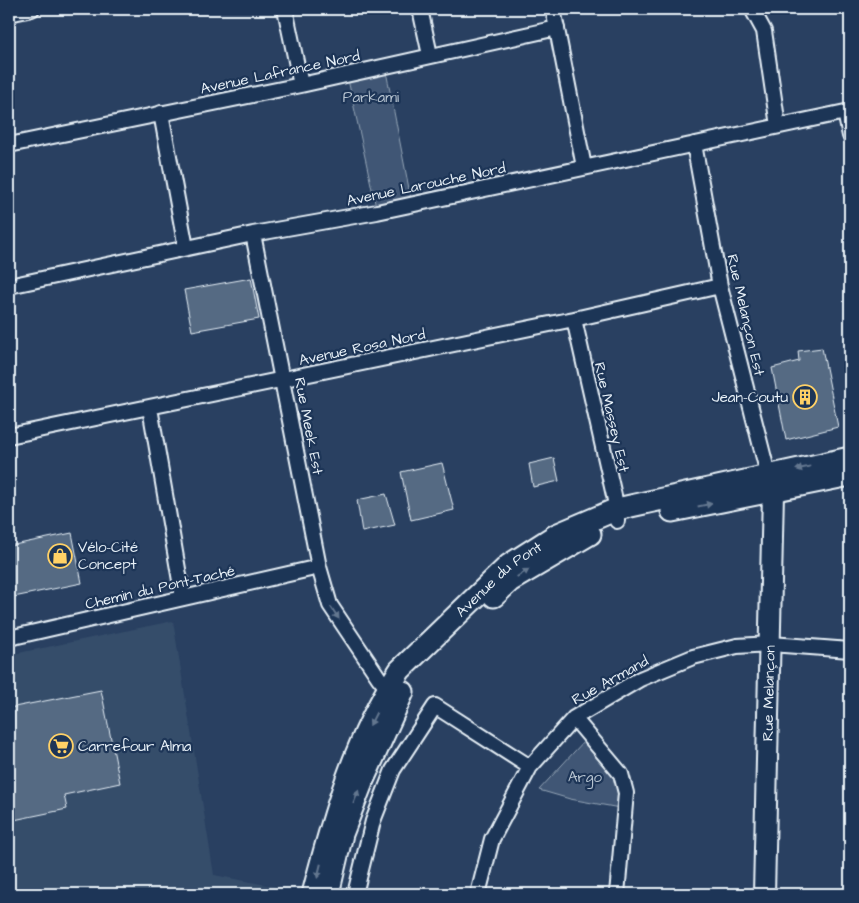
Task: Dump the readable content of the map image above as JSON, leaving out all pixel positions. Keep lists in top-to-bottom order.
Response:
{
  "streets": {
    "main road": ["Avenue du Pont"],
    "street": [
      "Avenue Lafrance Nord",
      "Avenue Larouche Nord",
      "Rue Melançon Est",
      "Avenue Rosa Nord",
      "Rue Massey Est",
      "Rue Meek Est",
      "Chemin du Pont-Taché",
      "Rue Armand",
      "Rue Melançon"
    ]
  },
  "crossings": [
    ["Avenue Larouche Nord", "Rue Melançon Est"],
    ["Avenue Larouche Nord", "Rue Meek Est"],
    ["Rue Melançon Est", "Avenue Rosa Nord"],
    ["Rue Melançon Est", "Avenue du Pont"],
    ["Rue Melançon Est", "Rue Melançon"],
    ["Avenue Rosa Nord", "Rue Massey Est"],
    ["Avenue Rosa Nord", "Rue Meek Est"],
    ["Rue Massey Est", "Avenue du Pont"],
    ["Rue Meek Est", "Avenue du Pont"],
    ["Rue Meek Est", "Chemin du Pont-Taché"],
    ["Avenue du Pont", "Rue Melançon"],
    ["Rue Armand", "Rue Melançon"]
  ],
  "parks": ["Parkami", "Argo"],
  "places": {
    "building": ["Jean-Coutu"],
    "shop": ["Vélo-Cité Concept"],
    "supermarket": ["Carrefour Alma"]
  }
}
